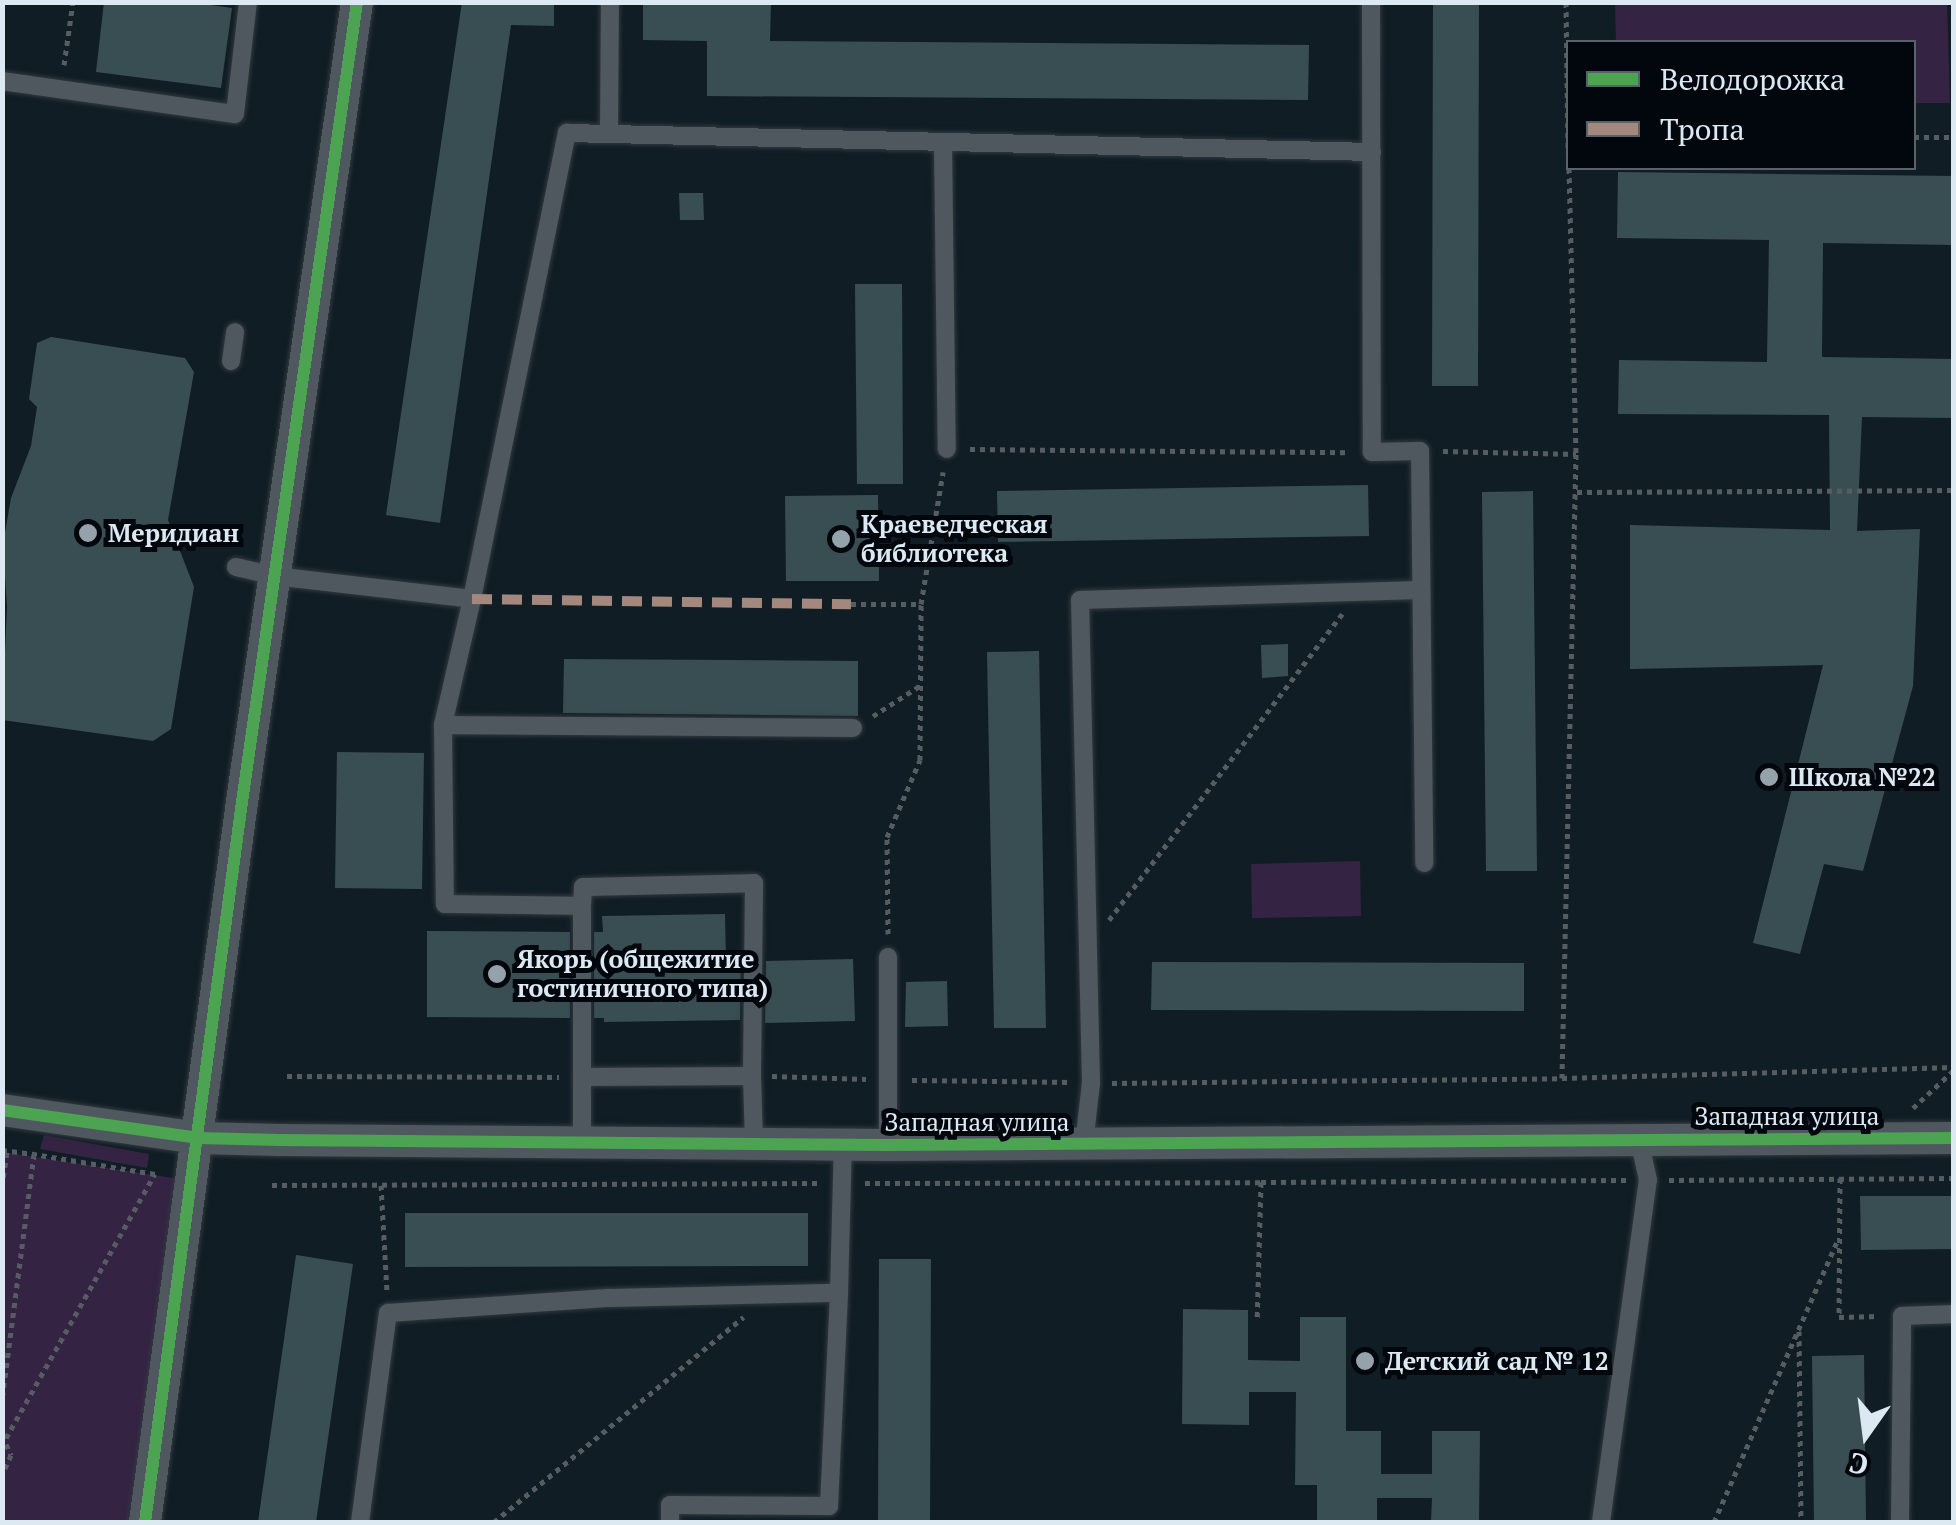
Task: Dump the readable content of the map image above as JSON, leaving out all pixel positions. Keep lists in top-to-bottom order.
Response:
{
  "streets": {
    "street": ["Западная улица"]
  },
  "places": [
    "Меридиан",
    "Краеведческая библиотека",
    "Школа №22",
    "Якорь (общежитие гостиничного типа)",
    "Детский сад № 12"
  ],
  "legend": ["Велодорожка", "Тропа"],
  "north": "bottom"
}
